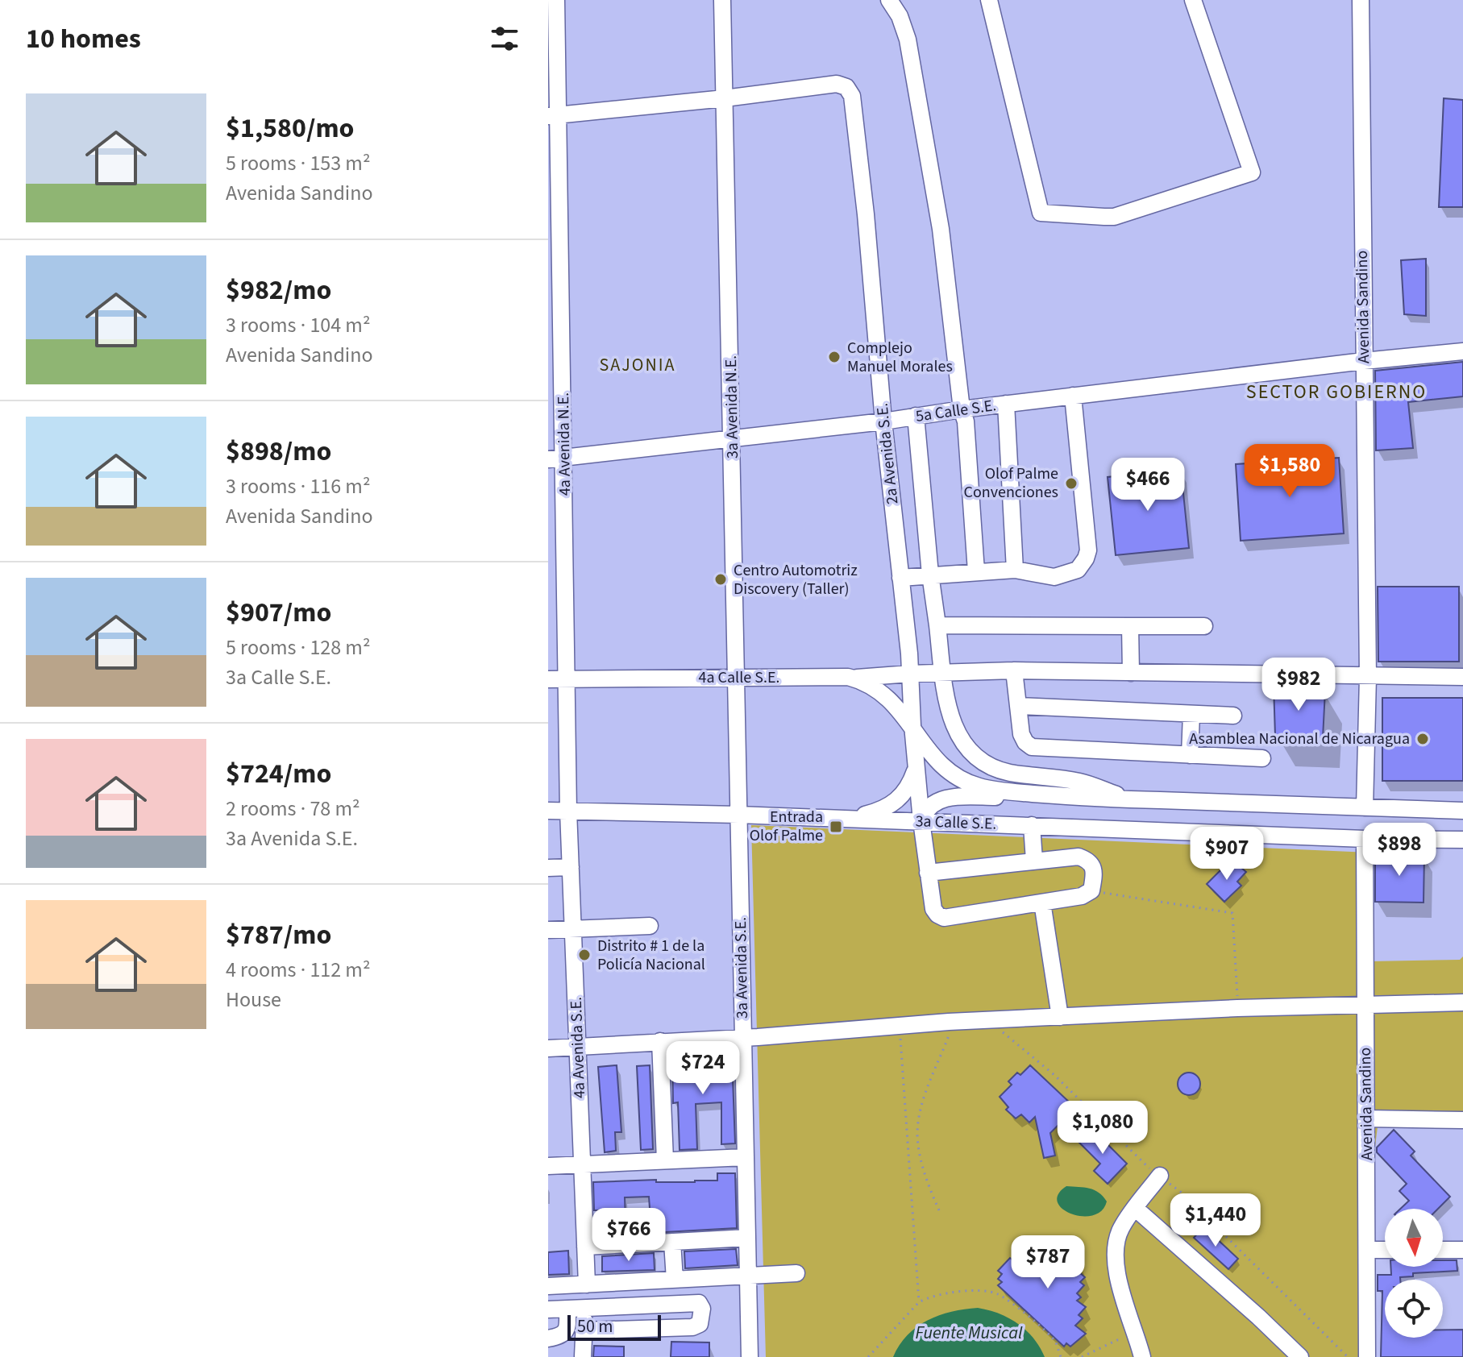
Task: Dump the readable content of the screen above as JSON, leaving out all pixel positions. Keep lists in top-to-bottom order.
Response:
{
  "streets": {
    "street": [
      "Avenida Sandino",
      "3a Avenida N.E.",
      "5a Calle S.E.",
      "4a Avenida N.E.",
      "2a Avenida S.E.",
      "4a Calle S.E.",
      "3a Calle S.E.",
      "3a Avenida S.E.",
      "4a Avenida S.E."
    ]
  },
  "crossings": [
    ["Avenida Sandino", "5a Calle S.E."],
    ["Avenida Sandino", "3a Calle S.E."],
    ["3a Avenida N.E.", "5a Calle S.E."],
    ["3a Avenida N.E.", "2a Avenida S.E."],
    ["3a Avenida N.E.", "4a Calle S.E."],
    ["3a Avenida N.E.", "3a Calle S.E."],
    ["3a Avenida N.E.", "3a Avenida S.E."],
    ["5a Calle S.E.", "4a Avenida N.E."],
    ["5a Calle S.E.", "2a Avenida S.E."],
    ["4a Avenida N.E.", "4a Calle S.E."],
    ["4a Avenida N.E.", "3a Calle S.E."],
    ["4a Avenida N.E.", "4a Avenida S.E."],
    ["2a Avenida S.E.", "4a Calle S.E."],
    ["2a Avenida S.E.", "3a Calle S.E."],
    ["4a Calle S.E.", "3a Calle S.E."],
    ["3a Calle S.E.", "3a Avenida S.E."],
    ["3a Calle S.E.", "4a Avenida S.E."]
  ],
  "districts": ["SAJONIA", "SECTOR GOBIERNO"],
  "water": ["Fuente Musical"],
  "places": {
    "other": [
      "Complejo Manuel Morales",
      "Olof Palme Convenciones",
      "Centro Automotriz Discovery (Taller)",
      "Asamblea Nacional de Nicaragua",
      "Distrito # 1 de la Policía Nacional"
    ],
    "transit": ["Entrada Olof Palme"]
  },
  "scale_bar": "50 m",
  "north": "bottom",
  "page": {
    "heading": "10 homes",
    "list": [
      {
        "name": "$1,580/mo",
        "note": "5 rooms · 153 m² · Avenida Sandino"
      },
      {
        "name": "$982/mo",
        "note": "3 rooms · 104 m² · Avenida Sandino"
      },
      {
        "name": "$898/mo",
        "note": "3 rooms · 116 m² · Avenida Sandino"
      },
      {
        "name": "$907/mo",
        "note": "5 rooms · 128 m² · 3a Calle S.E."
      },
      {
        "name": "$724/mo",
        "note": "2 rooms · 78 m² · 3a Avenida S.E."
      },
      {
        "name": "$787/mo",
        "note": "4 rooms · 112 m² · House"
      }
    ],
    "price": [
      "$1,580",
      "$466",
      "$982",
      "$898",
      "$907",
      "$724",
      "$1,080",
      "$1,440",
      "$766",
      "$787"
    ],
    "scale": "50 m"
  }
}
